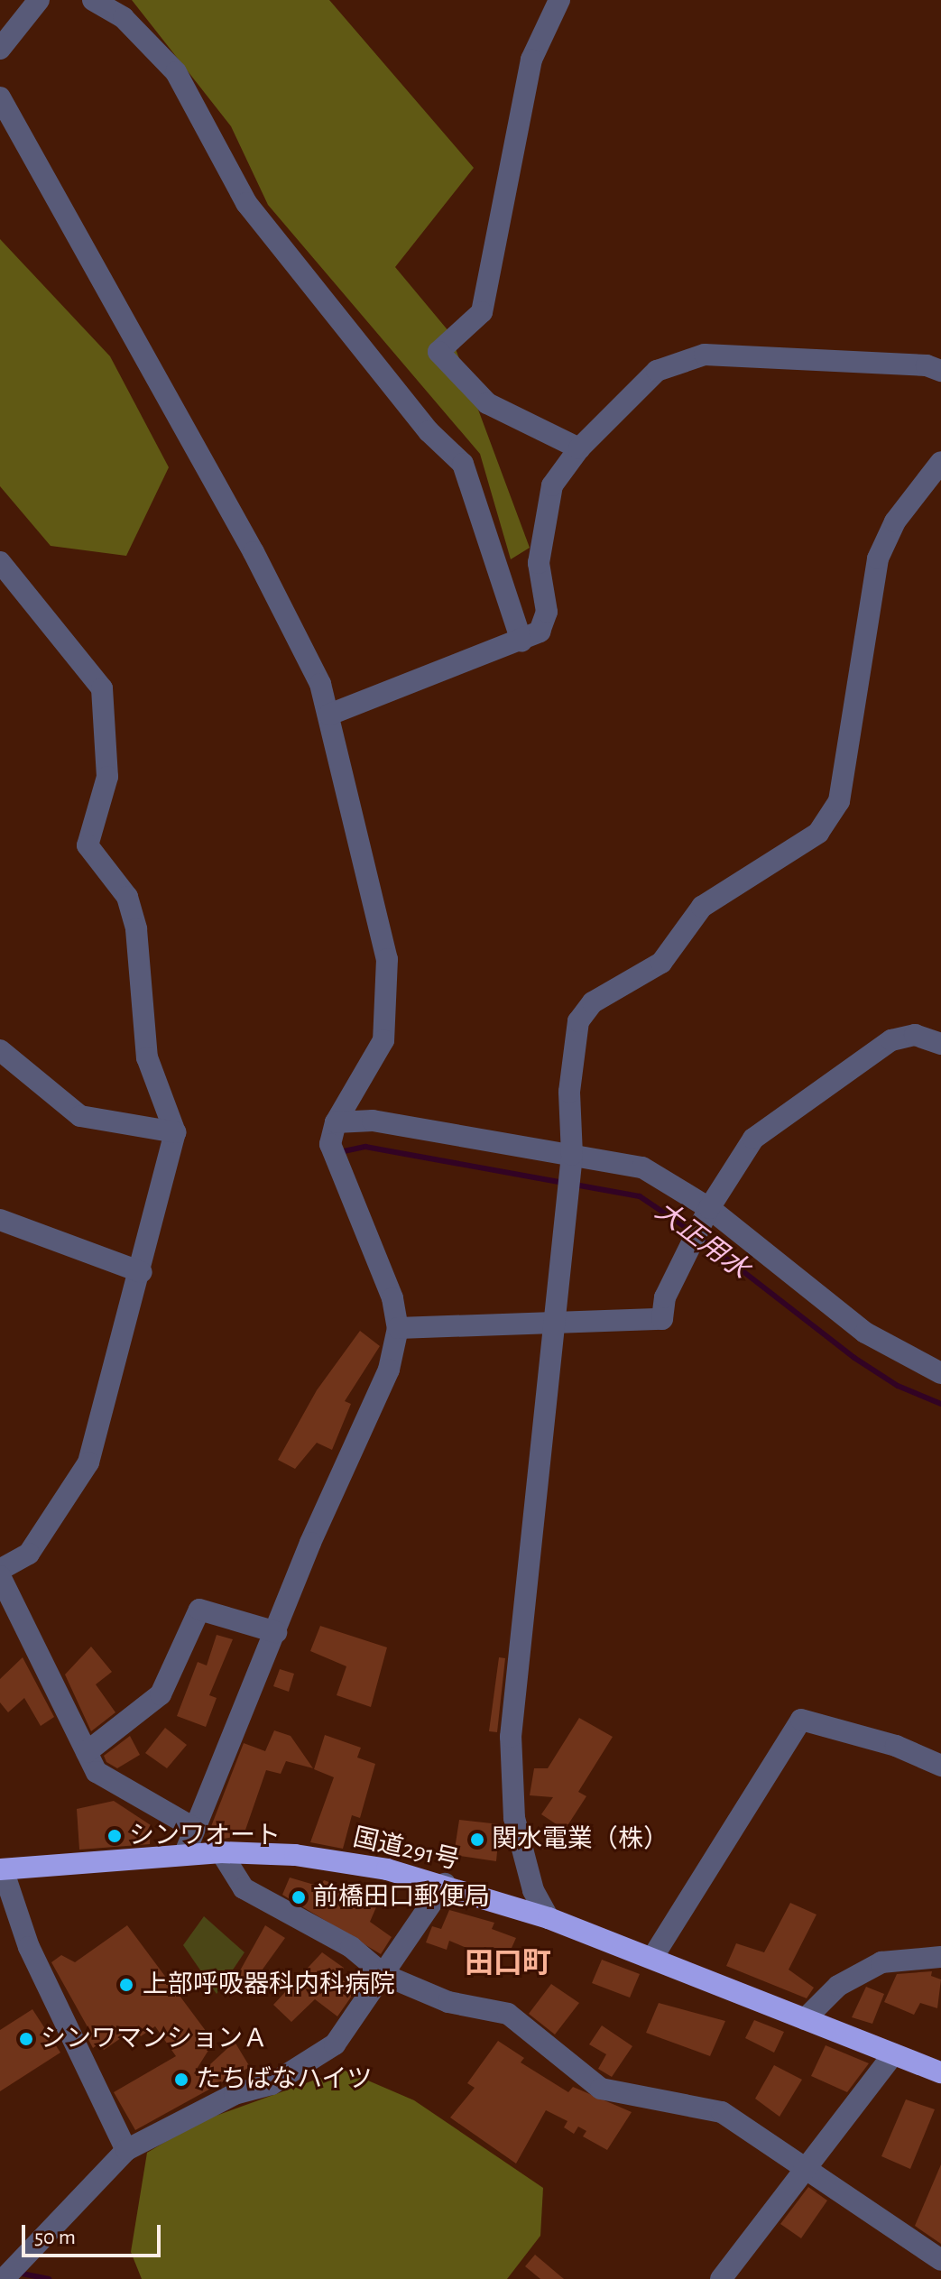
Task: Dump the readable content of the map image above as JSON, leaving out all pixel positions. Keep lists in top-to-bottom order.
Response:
{
  "streets": {
    "highway": ["国道291号"]
  },
  "districts": ["田口町"],
  "water": ["大正用水"],
  "places": [
    "シンワオート",
    "関水電業（株）",
    "前橋田口郵便局",
    "上部呼吸器科内科病院",
    "シンワマンションＡ",
    "たちばなハイツ"
  ],
  "scale_bar": "50 m"
}
